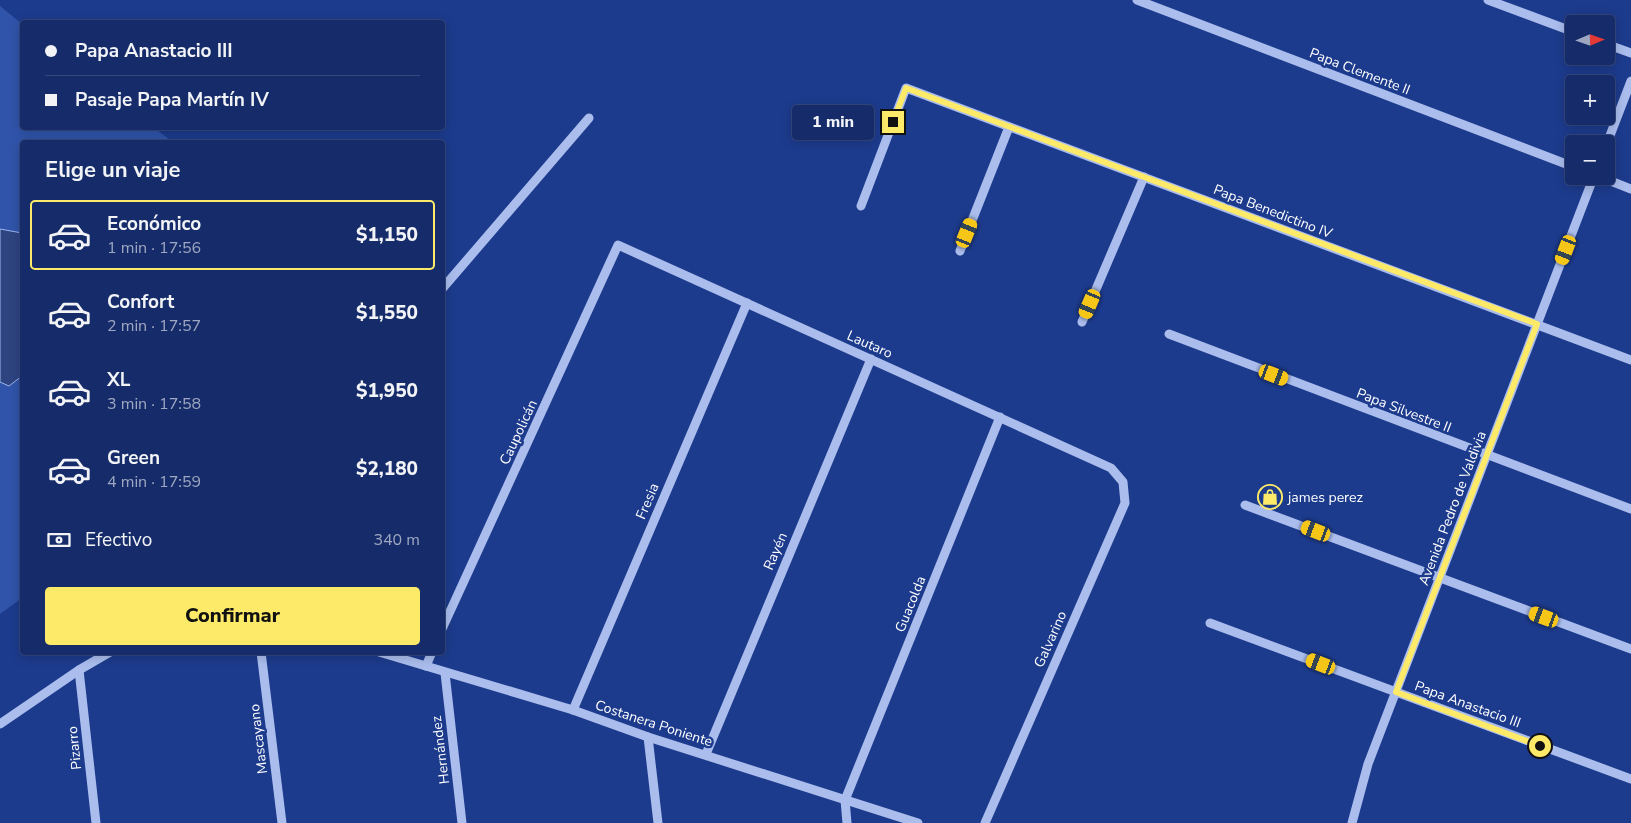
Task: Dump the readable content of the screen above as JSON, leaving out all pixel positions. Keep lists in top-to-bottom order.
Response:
{
  "streets": {
    "street": [
      "Papa Clemente II",
      "Papa Benedictino IV",
      "Lautaro",
      "Papa Silvestre II",
      "Caupolicán",
      "Fresia",
      "Avenida Pedro de Valdivia",
      "Rayén",
      "Guacolda",
      "Galvarino",
      "Papa Anastacio III",
      "Costanera Poniente",
      "Mascayano",
      "Pizarro",
      "Hernández"
    ]
  },
  "crossings": [
    ["Papa Benedictino IV", "Avenida Pedro de Valdivia"],
    ["Lautaro", "Caupolicán"],
    ["Lautaro", "Fresia"],
    ["Lautaro", "Rayén"],
    ["Lautaro", "Guacolda"],
    ["Lautaro", "Galvarino"],
    ["Papa Silvestre II", "Avenida Pedro de Valdivia"],
    ["Fresia", "Costanera Poniente"],
    ["Avenida Pedro de Valdivia", "Papa Anastacio III"],
    ["Rayén", "Costanera Poniente"],
    ["Guacolda", "Costanera Poniente"],
    ["Costanera Poniente", "Hernández"]
  ],
  "places": {
    "shop": ["james perez"]
  },
  "north": "right",
  "page": {
    "map_buttons": ["+", "−"],
    "banner": ["Papa Anastacio III", "Pasaje Papa Martín IV"],
    "bubble": "1 min",
    "heading": "Elige un viaje",
    "list": [
      {
        "name": "Económico",
        "note": "1 min · 17:56",
        "value": "$1,150"
      },
      {
        "name": "Confort",
        "note": "2 min · 17:57",
        "value": "$1,550"
      },
      {
        "name": "XL",
        "note": "3 min · 17:58",
        "value": "$1,950"
      },
      {
        "name": "Green",
        "note": "4 min · 17:59",
        "value": "$2,180"
      }
    ],
    "pay": ["Efectivo", "340 m"],
    "buttons": "Confirmar"
  }
}
